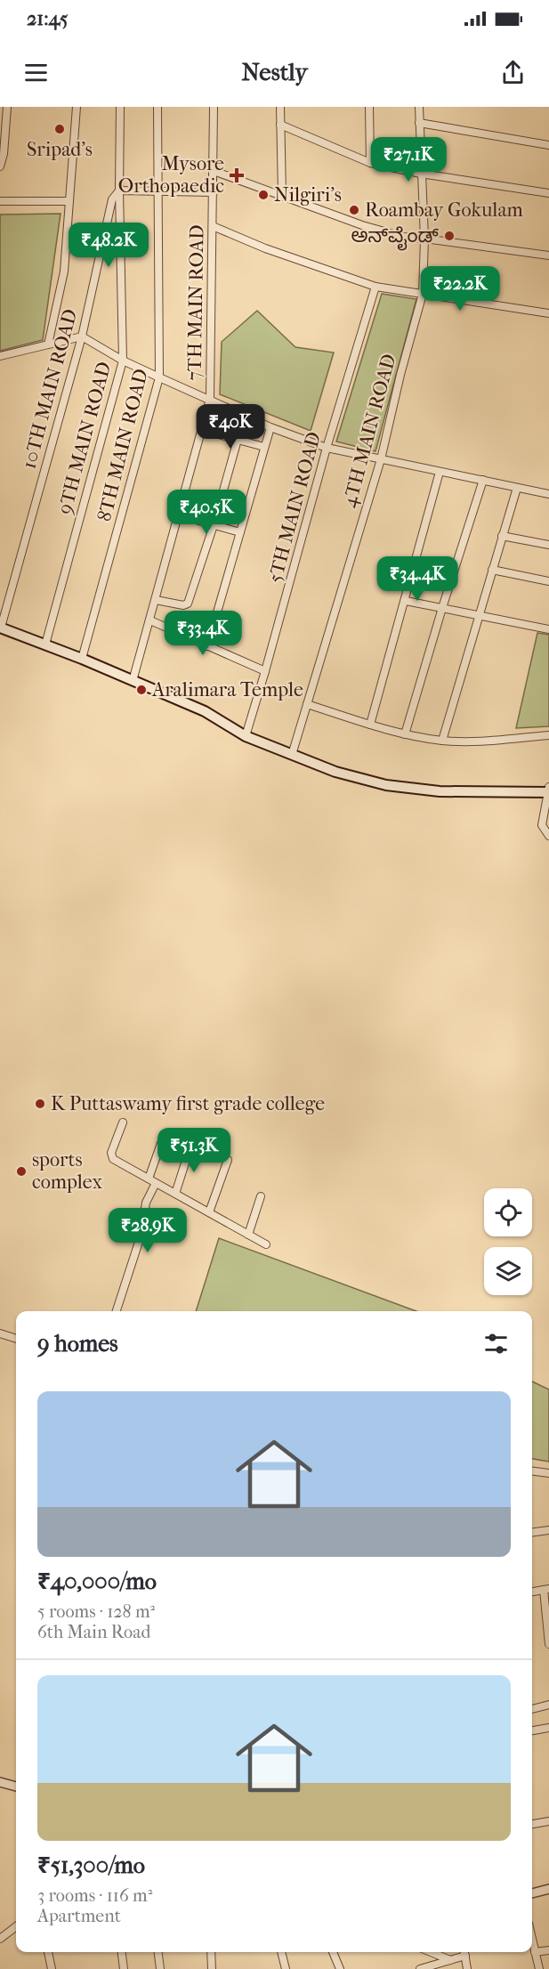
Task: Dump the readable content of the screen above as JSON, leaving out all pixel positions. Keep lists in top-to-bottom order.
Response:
{
  "streets": {
    "street": [
      "7TH MAIN ROAD",
      "10TH MAIN ROAD",
      "4TH MAIN ROAD",
      "9TH MAIN ROAD",
      "8TH MAIN ROAD",
      "5TH MAIN ROAD"
    ]
  },
  "crossings": [
    ["10TH MAIN ROAD", "9TH MAIN ROAD"]
  ],
  "places": {
    "other": [
      "Sripad's",
      "Nilgiri's",
      "Roambay Gokulam",
      "ಅನ್‌ವೈಂಡ್",
      "Aralimara Temple",
      "K Puttaswamy first grade college",
      "sports complex"
    ],
    "health": ["Mysore Orthopaedic"]
  },
  "page": {
    "status": "21:45",
    "header": "Nestly",
    "price": [
      "₹27.1K",
      "₹48.2K",
      "₹22.2K",
      "₹40K",
      "₹40.5K",
      "₹34.4K",
      "₹33.4K",
      "₹51.3K",
      "₹28.9K"
    ],
    "heading": "9 homes",
    "list": [
      {
        "name": "₹40,000/mo",
        "note": "5 rooms · 128 m² · 6th Main Road"
      },
      {
        "name": "₹51,300/mo",
        "note": "3 rooms · 116 m² · Apartment"
      }
    ]
  }
}
